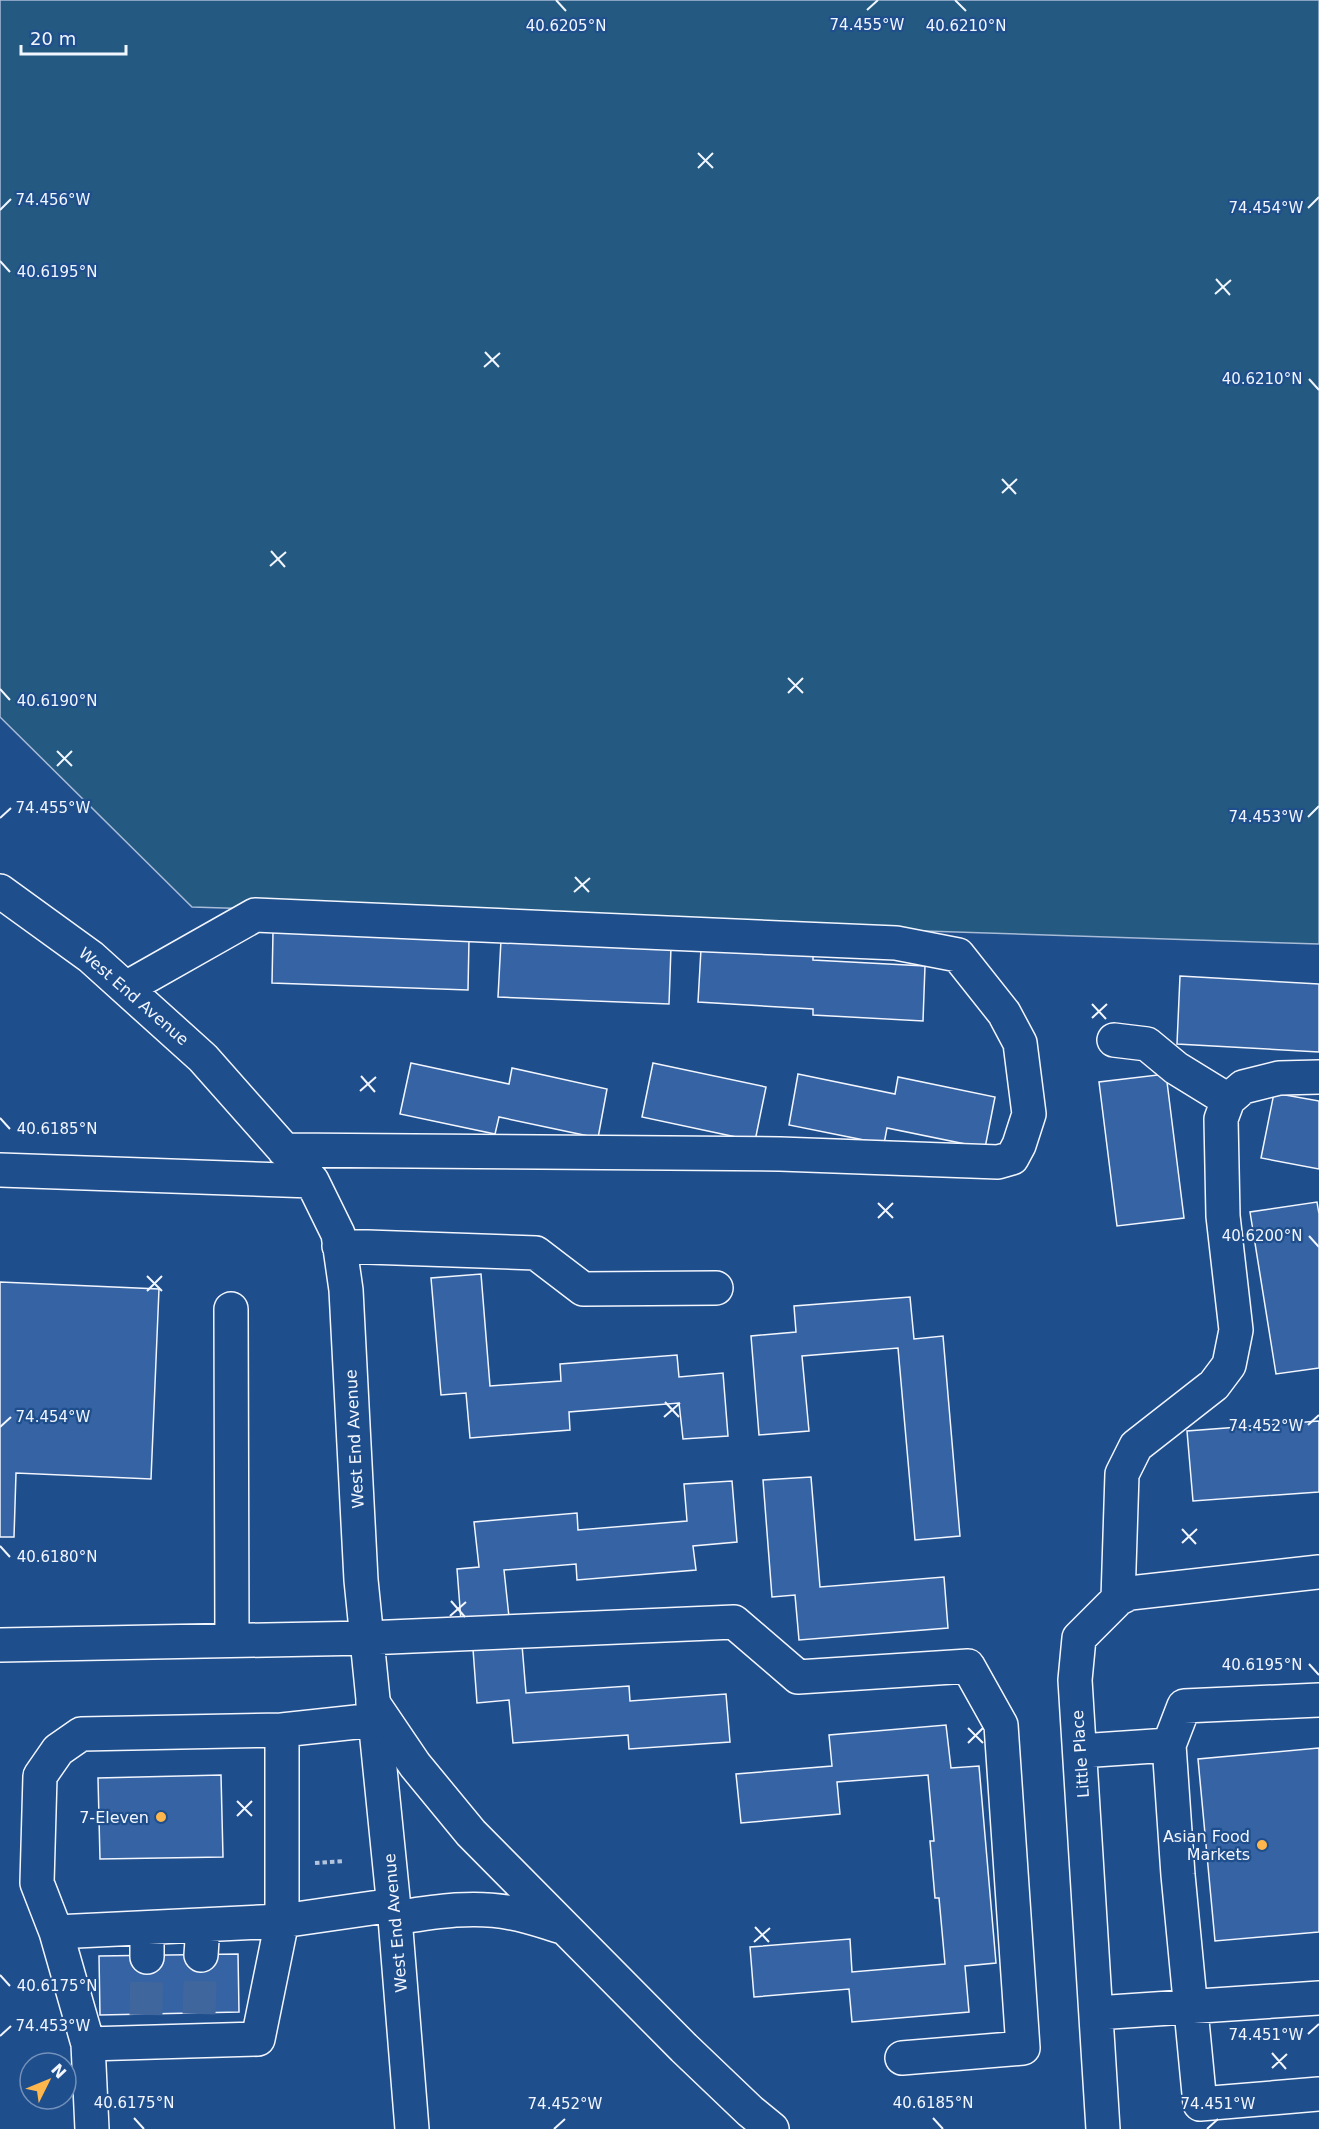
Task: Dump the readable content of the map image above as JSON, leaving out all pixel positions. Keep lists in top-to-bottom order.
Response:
{
  "streets": {
    "main road": ["West End Avenue", "Little Place"]
  },
  "places": ["7-Eleven", "Asian Food Markets"],
  "scale_bar": "20 m",
  "north": "top right",
  "coordinates": [
    "74.455°W",
    "40.6205°N",
    "40.6210°N",
    "74.456°W",
    "74.454°W",
    "40.6195°N",
    "40.6190°N",
    "74.453°W",
    "40.6185°N",
    "40.6200°N",
    "74.452°W",
    "40.6180°N",
    "40.6175°N",
    "74.451°W"
  ]
}
